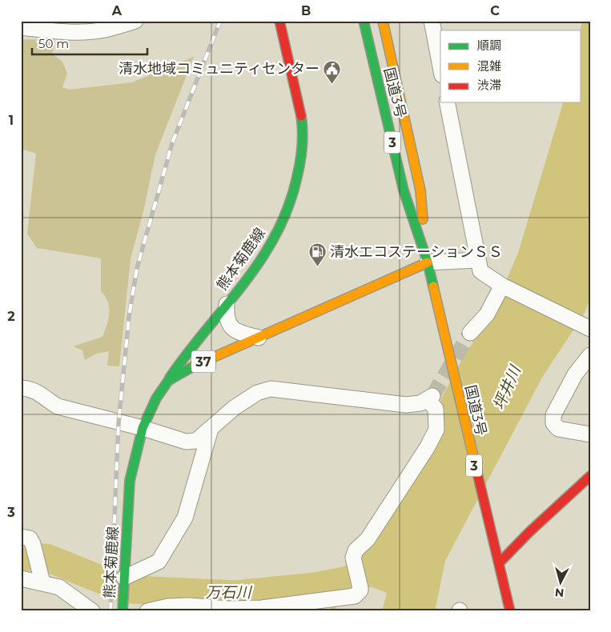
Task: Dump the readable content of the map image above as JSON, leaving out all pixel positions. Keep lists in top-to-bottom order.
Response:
{
  "streets": {
    "main road": [
      "国道3号",
      "3",
      "熊本菊鹿線",
      "37"
    ]
  },
  "crossings": [
    ["国道3号", "熊本菊鹿線"]
  ],
  "water": ["坪井川", "万石川"],
  "places": {
    "public building": ["清水地域コミュニティセンター"],
    "fuel station": ["清水エコステーションＳＳ"]
  },
  "legend": ["順調", "混雑", "渋滞"],
  "scale_bar": "50 m",
  "north": "bottom",
  "grid": {
    "columns": ["A", "B", "C"],
    "rows": ["1", "2", "3"]
  }
}
